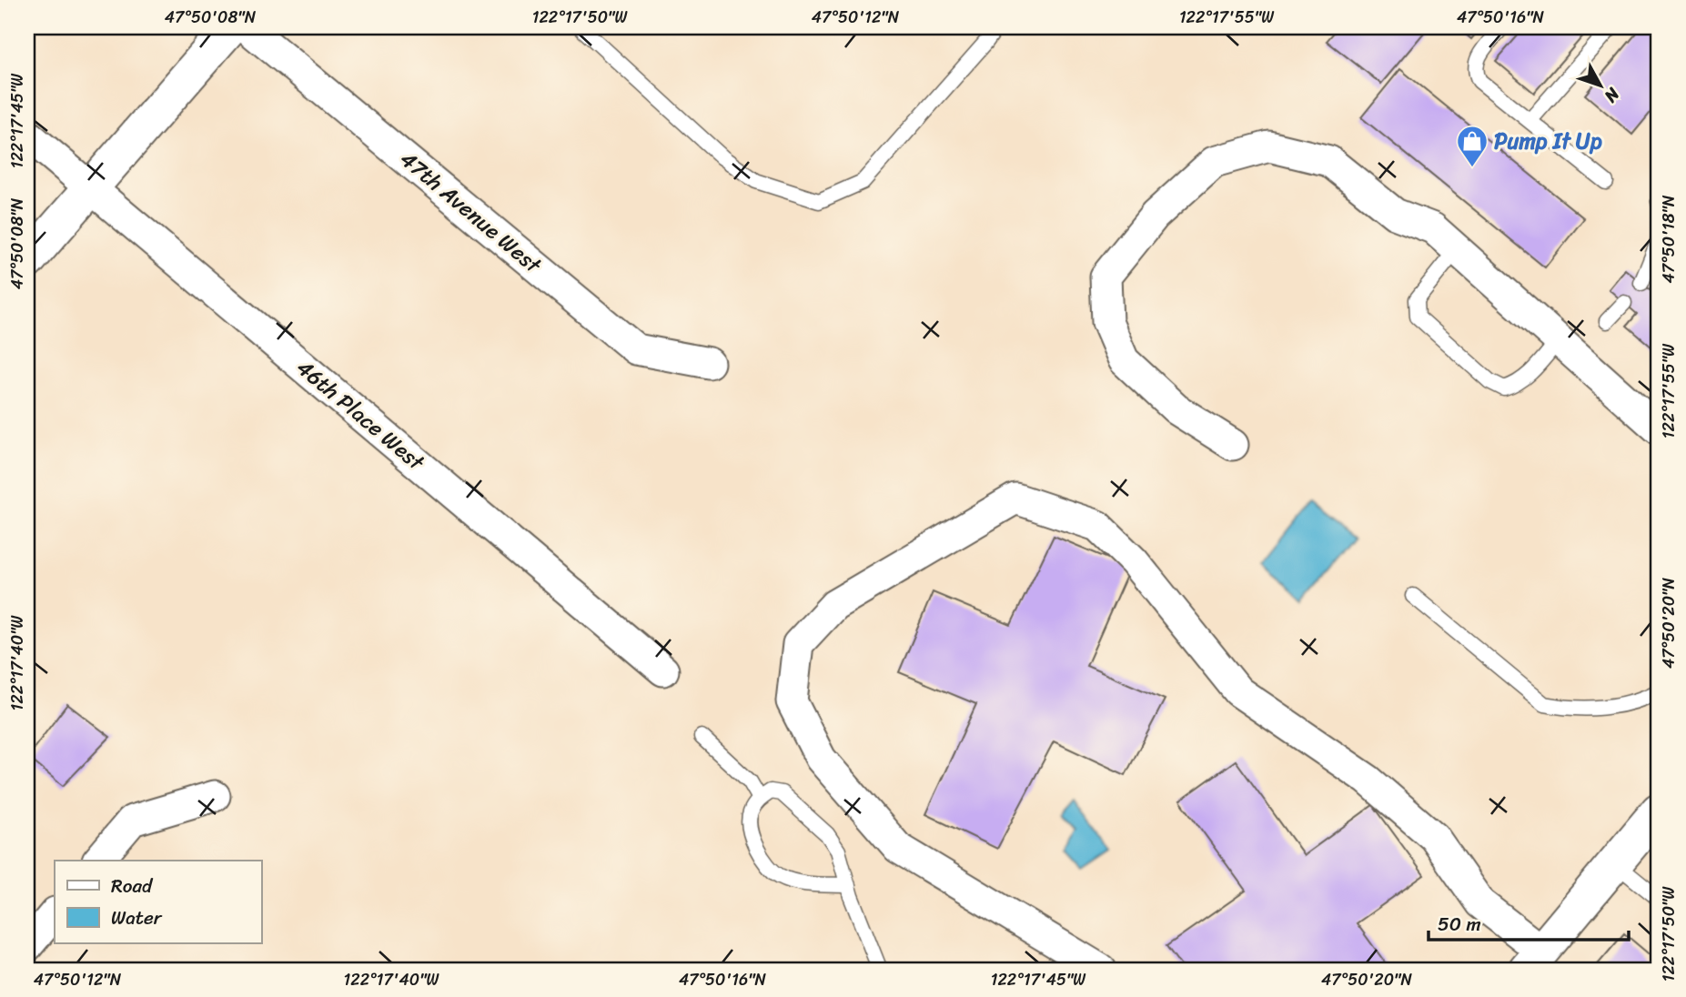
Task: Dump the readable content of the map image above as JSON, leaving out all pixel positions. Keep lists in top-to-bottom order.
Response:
{
  "streets": {
    "street": ["47th Avenue West", "46th Place West"]
  },
  "places": {
    "shop": ["Pump It Up"]
  },
  "legend": ["Road", "Water"],
  "scale_bar": "50 m",
  "north": "bottom right",
  "coordinates": [
    "47°50'08\"N",
    "122°17'50\"W",
    "47°50'12\"N",
    "122°17'55\"W",
    "47°50'16\"N",
    "122°17'45\"W",
    "47°50'18\"N",
    "47°50'20\"N",
    "122°17'40\"W"
  ]
}
